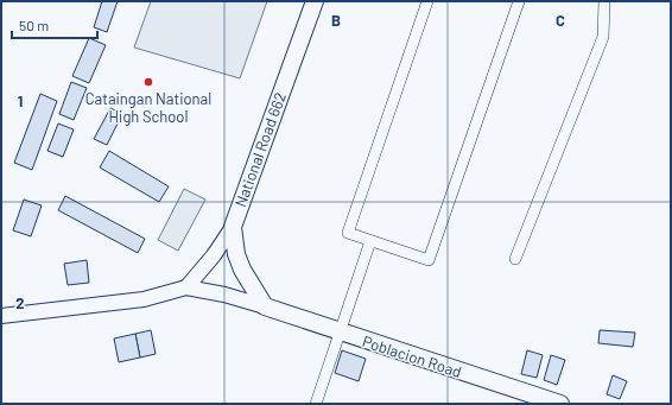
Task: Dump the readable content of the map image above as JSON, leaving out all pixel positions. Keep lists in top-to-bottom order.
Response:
{
  "streets": {
    "main road": ["National Road 662", "Poblacion Road"]
  },
  "crossings": [
    ["National Road 662", "Poblacion Road"]
  ],
  "places": ["Cataingan National High School"],
  "scale_bar": "50 m",
  "grid": {
    "columns": ["B", "C"],
    "rows": ["1", "2"]
  }
}
